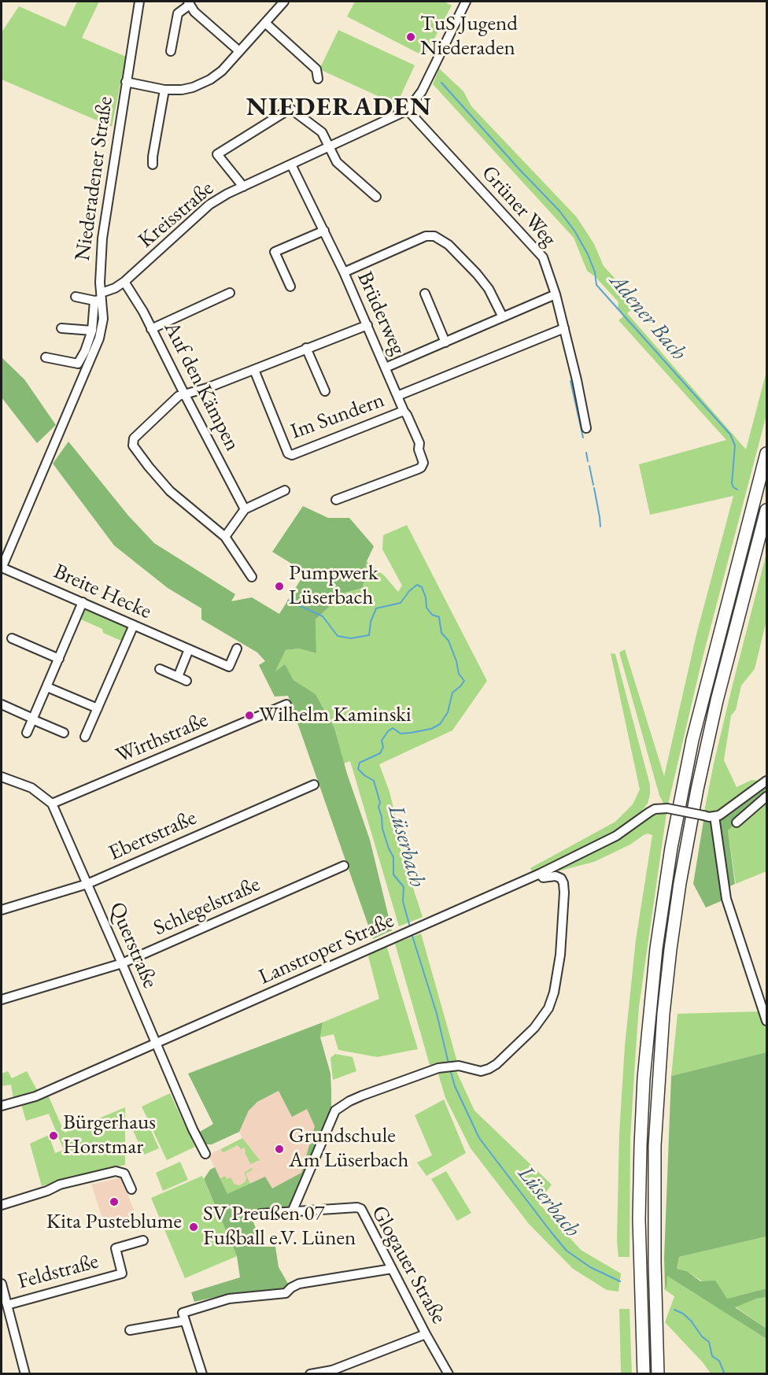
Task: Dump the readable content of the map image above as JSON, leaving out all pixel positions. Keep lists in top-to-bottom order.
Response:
{
  "streets": {
    "street": [
      "Niederadener Straße",
      "Grüner Weg",
      "Kreisstraße",
      "Brüderweg",
      "Auf den Kämpen",
      "Im Sundern",
      "Breite Hecke",
      "Wirthstraße",
      "Ebertstraße",
      "Schlegelstraße",
      "Querstraße",
      "Lanstroper Straße",
      "Glogauer Straße",
      "Feldstraße"
    ]
  },
  "crossings": [
    ["Niederadener Straße", "Kreisstraße"],
    ["Niederadener Straße", "Breite Hecke"],
    ["Grüner Weg", "Kreisstraße"],
    ["Grüner Weg", "Im Sundern"],
    ["Kreisstraße", "Brüderweg"],
    ["Kreisstraße", "Auf den Kämpen"],
    ["Brüderweg", "Im Sundern"],
    ["Wirthstraße", "Querstraße"],
    ["Ebertstraße", "Querstraße"],
    ["Schlegelstraße", "Querstraße"],
    ["Querstraße", "Lanstroper Straße"]
  ],
  "districts": ["NIEDERADEN"],
  "water": ["Adener Bach", "Lüserbach"],
  "places": [
    "TuS Jugend Niederaden",
    "Pumpwerk Lüserbach",
    "Wilhelm Kaminski",
    "Bürgerhaus Horstmar",
    "Grundschule Am Lüserbach",
    "Kita Pusteblume",
    "SV Preußen 07 Fußball e.V. Lünen"
  ]
}
